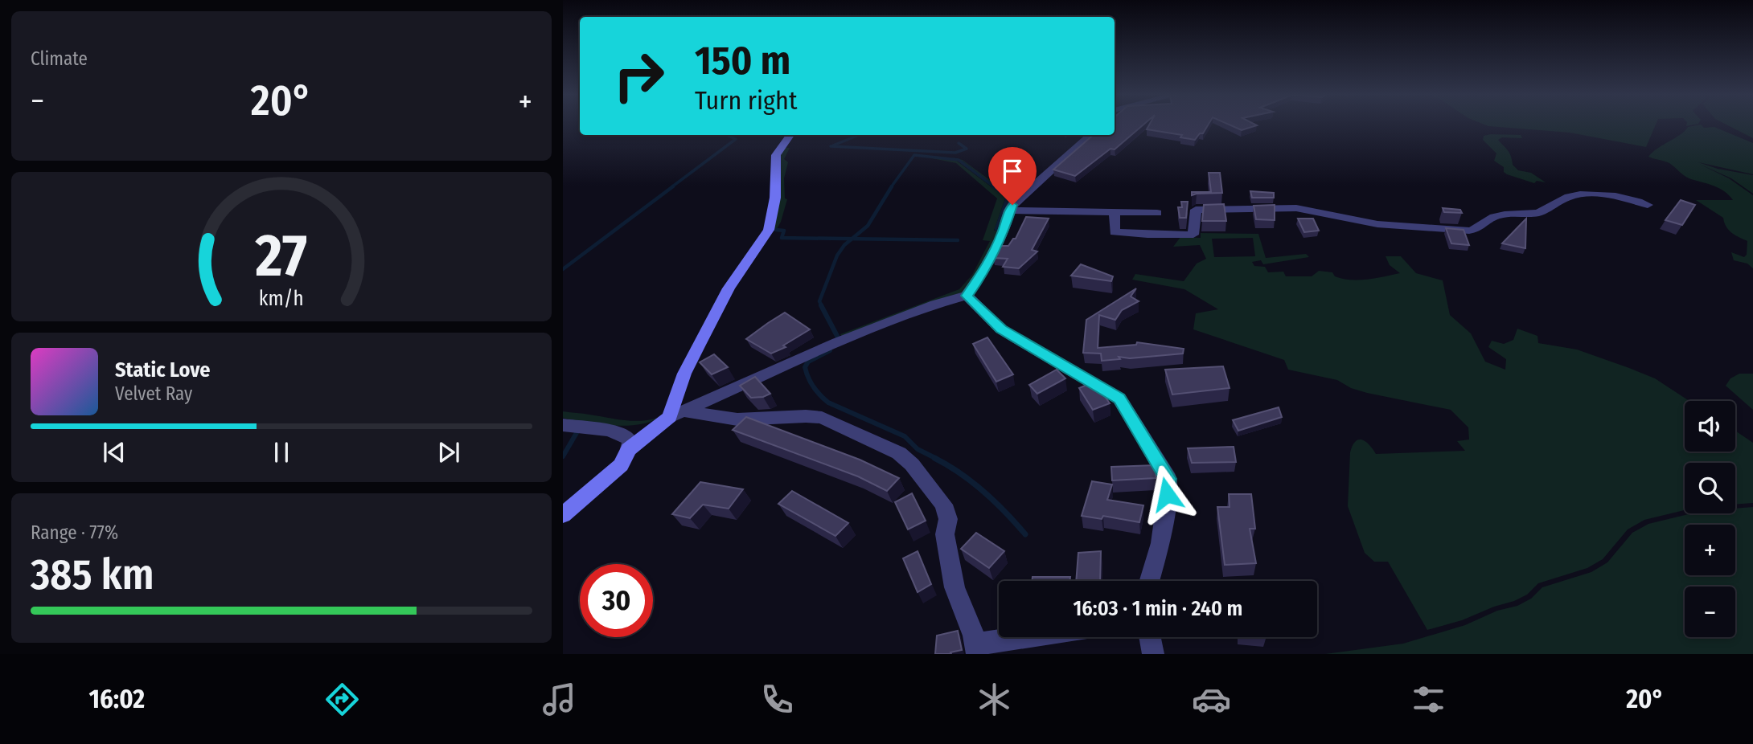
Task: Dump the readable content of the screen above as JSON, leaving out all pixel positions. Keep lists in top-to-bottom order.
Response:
{
  "page": {
    "tile": [
      "Climate",
      ["Range · 77%", "385 km"]
    ],
    "turn": ["150 m", "Turn right"],
    "heat": ["−", "20°", "+"],
    "song": ["Static Love", "Velvet Ray"],
    "map_buttons": ["+", "−"],
    "limit": "30",
    "trip": "16:03 · 1 min · 240 m",
    "tabs": ["16:02", "20°"],
    "gauge": ["27", "km/h"]
  }
}
